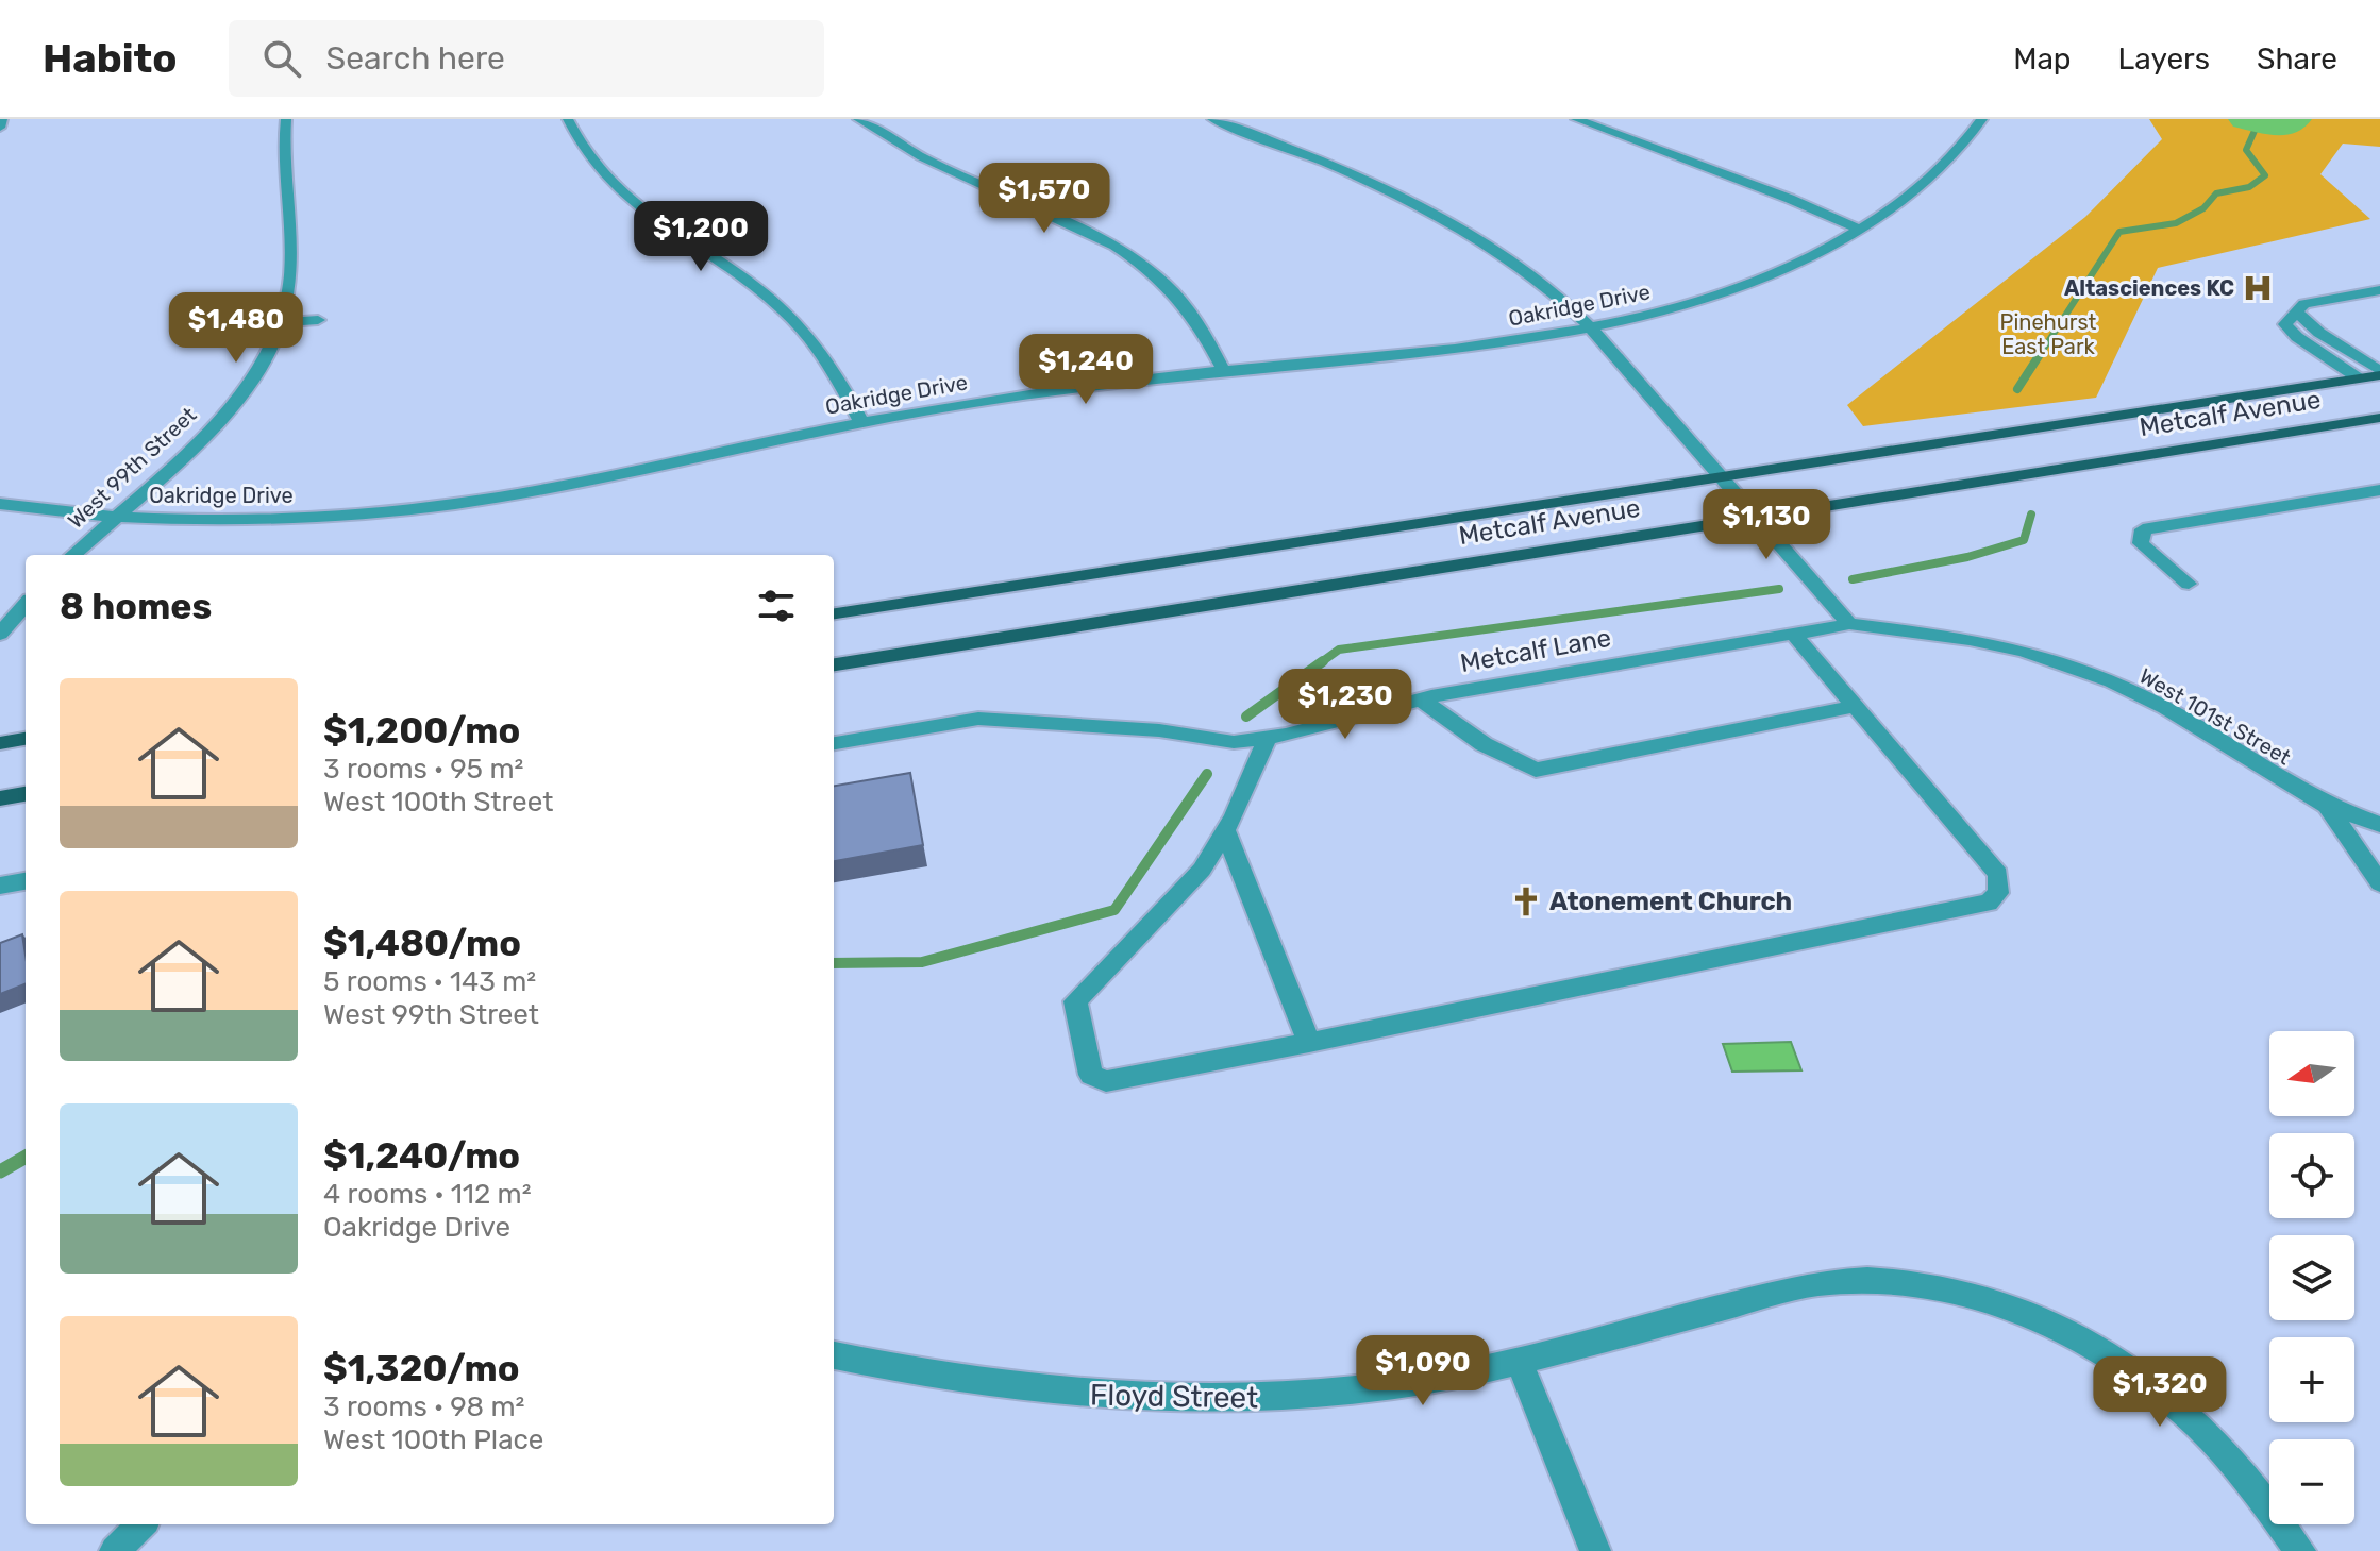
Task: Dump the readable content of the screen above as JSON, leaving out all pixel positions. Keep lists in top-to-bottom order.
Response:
{
  "streets": {
    "main road": ["Metcalf Avenue"],
    "street": [
      "Oakridge Drive",
      "West 99th Street",
      "Metcalf Lane",
      "West 101st Street",
      "Floyd Street"
    ]
  },
  "crossings": [
    ["Oakridge Drive", "West 99th Street"],
    ["Metcalf Lane", "West 101st Street"]
  ],
  "parks": ["Pinehurst East Park"],
  "places": {
    "hospital": ["Altasciences KC"],
    "church": ["Atonement Church"]
  },
  "north": "left",
  "page": {
    "header": "Habito",
    "search": "Search here",
    "nav": ["Map", "Layers", "Share"],
    "price": [
      "$1,570",
      "$1,200",
      "$1,480",
      "$1,240",
      "$1,130",
      "$1,230",
      "$1,090",
      "$1,320"
    ],
    "heading": "8 homes",
    "list": [
      {
        "name": "$1,200/mo",
        "note": "3 rooms · 95 m² · West 100th Street"
      },
      {
        "name": "$1,480/mo",
        "note": "5 rooms · 143 m² · West 99th Street"
      },
      {
        "name": "$1,240/mo",
        "note": "4 rooms · 112 m² · Oakridge Drive"
      },
      {
        "name": "$1,320/mo",
        "note": "3 rooms · 98 m² · West 100th Place"
      }
    ],
    "map_buttons": ["+", "−"]
  }
}
